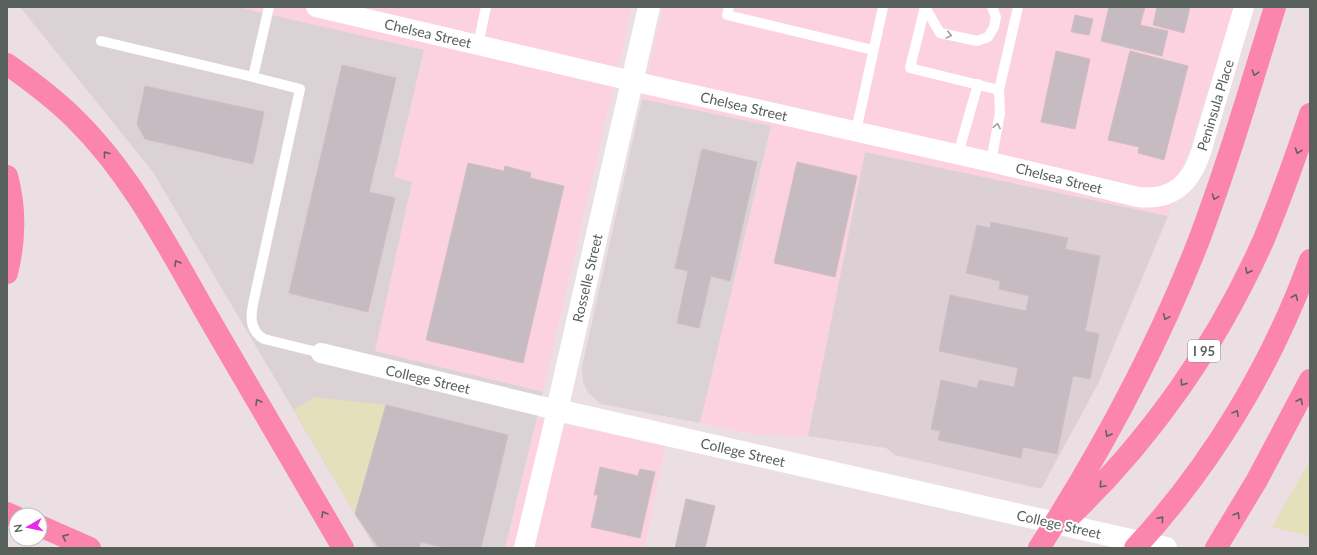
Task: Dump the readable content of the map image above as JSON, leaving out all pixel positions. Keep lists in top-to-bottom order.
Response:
{
  "streets": {
    "highway": ["I 95"],
    "main road": ["Rosselle Street", "College Street"],
    "street": ["Chelsea Street", "Peninsula Place"]
  },
  "crossings": [
    ["Chelsea Street", "Peninsula Place"],
    ["Chelsea Street", "Rosselle Street"],
    ["Rosselle Street", "College Street"]
  ],
  "north": "left"
}
